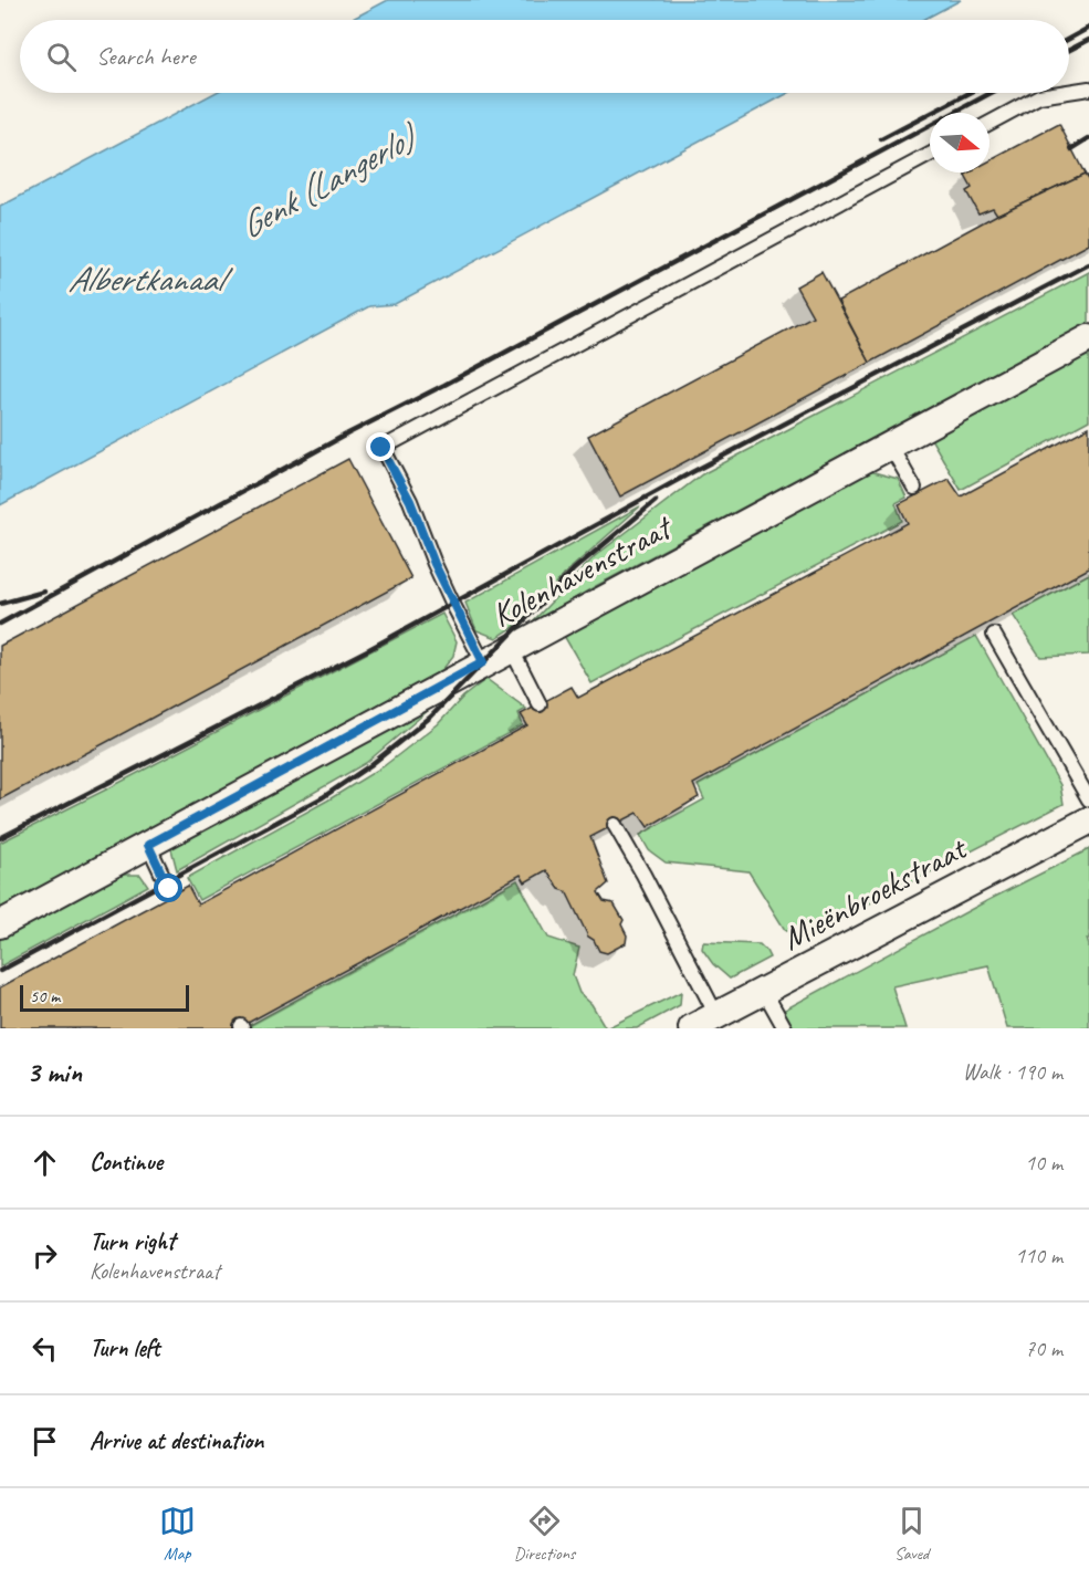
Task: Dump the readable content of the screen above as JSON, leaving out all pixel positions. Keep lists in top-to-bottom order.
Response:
{
  "streets": {
    "street": ["Kolenhavenstraat", "Mieënbroekstraat"]
  },
  "water": ["Genk (Langerlo)", "Albertkanaal"],
  "scale_bar": "50 m",
  "north": "right",
  "page": {
    "search": "Search here",
    "scale": "50 m",
    "heading": ["3 min", "Walk · 190 m"],
    "list": [
      ["Continue", "10 m"],
      ["Turn right", "Kolenhavenstraat", "110 m"],
      ["Turn left", "70 m"],
      "Arrive at destination"
    ],
    "nav": ["Map", "Directions", "Saved"]
  }
}
